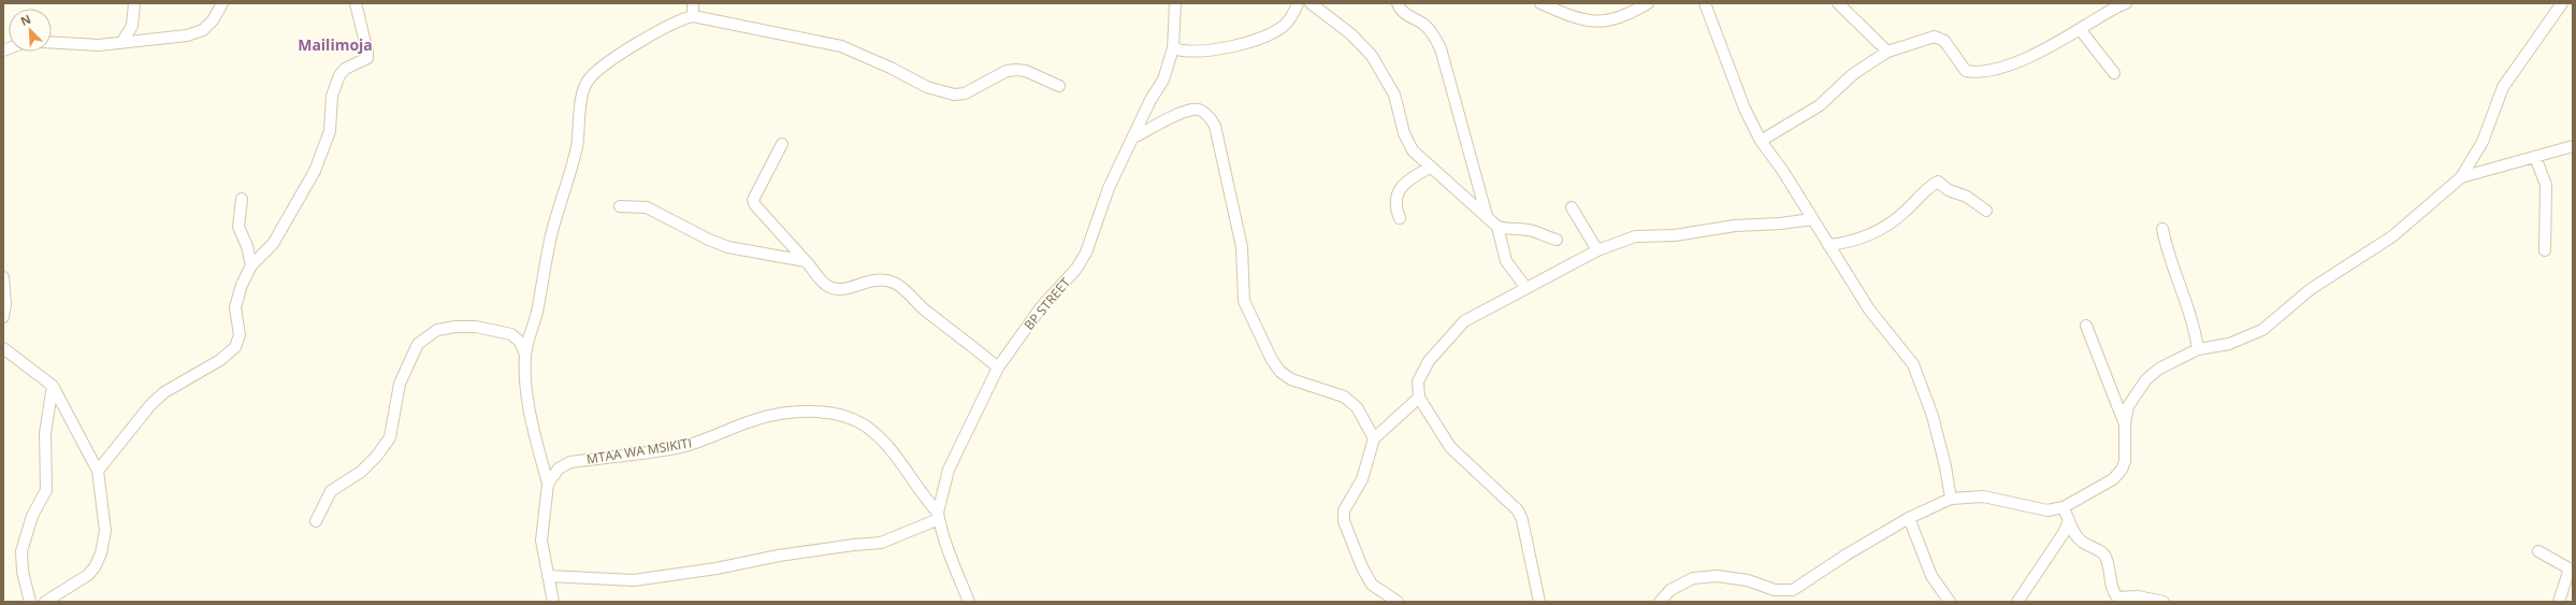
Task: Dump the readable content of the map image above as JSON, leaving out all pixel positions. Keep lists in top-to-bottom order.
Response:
{
  "streets": {
    "street": ["BP STREET", "MTAA WA MSIKITI"]
  },
  "crossings": [
    ["BP STREET", "MTAA WA MSIKITI"]
  ],
  "districts": ["Mailimoja"],
  "north": "top left"
}
